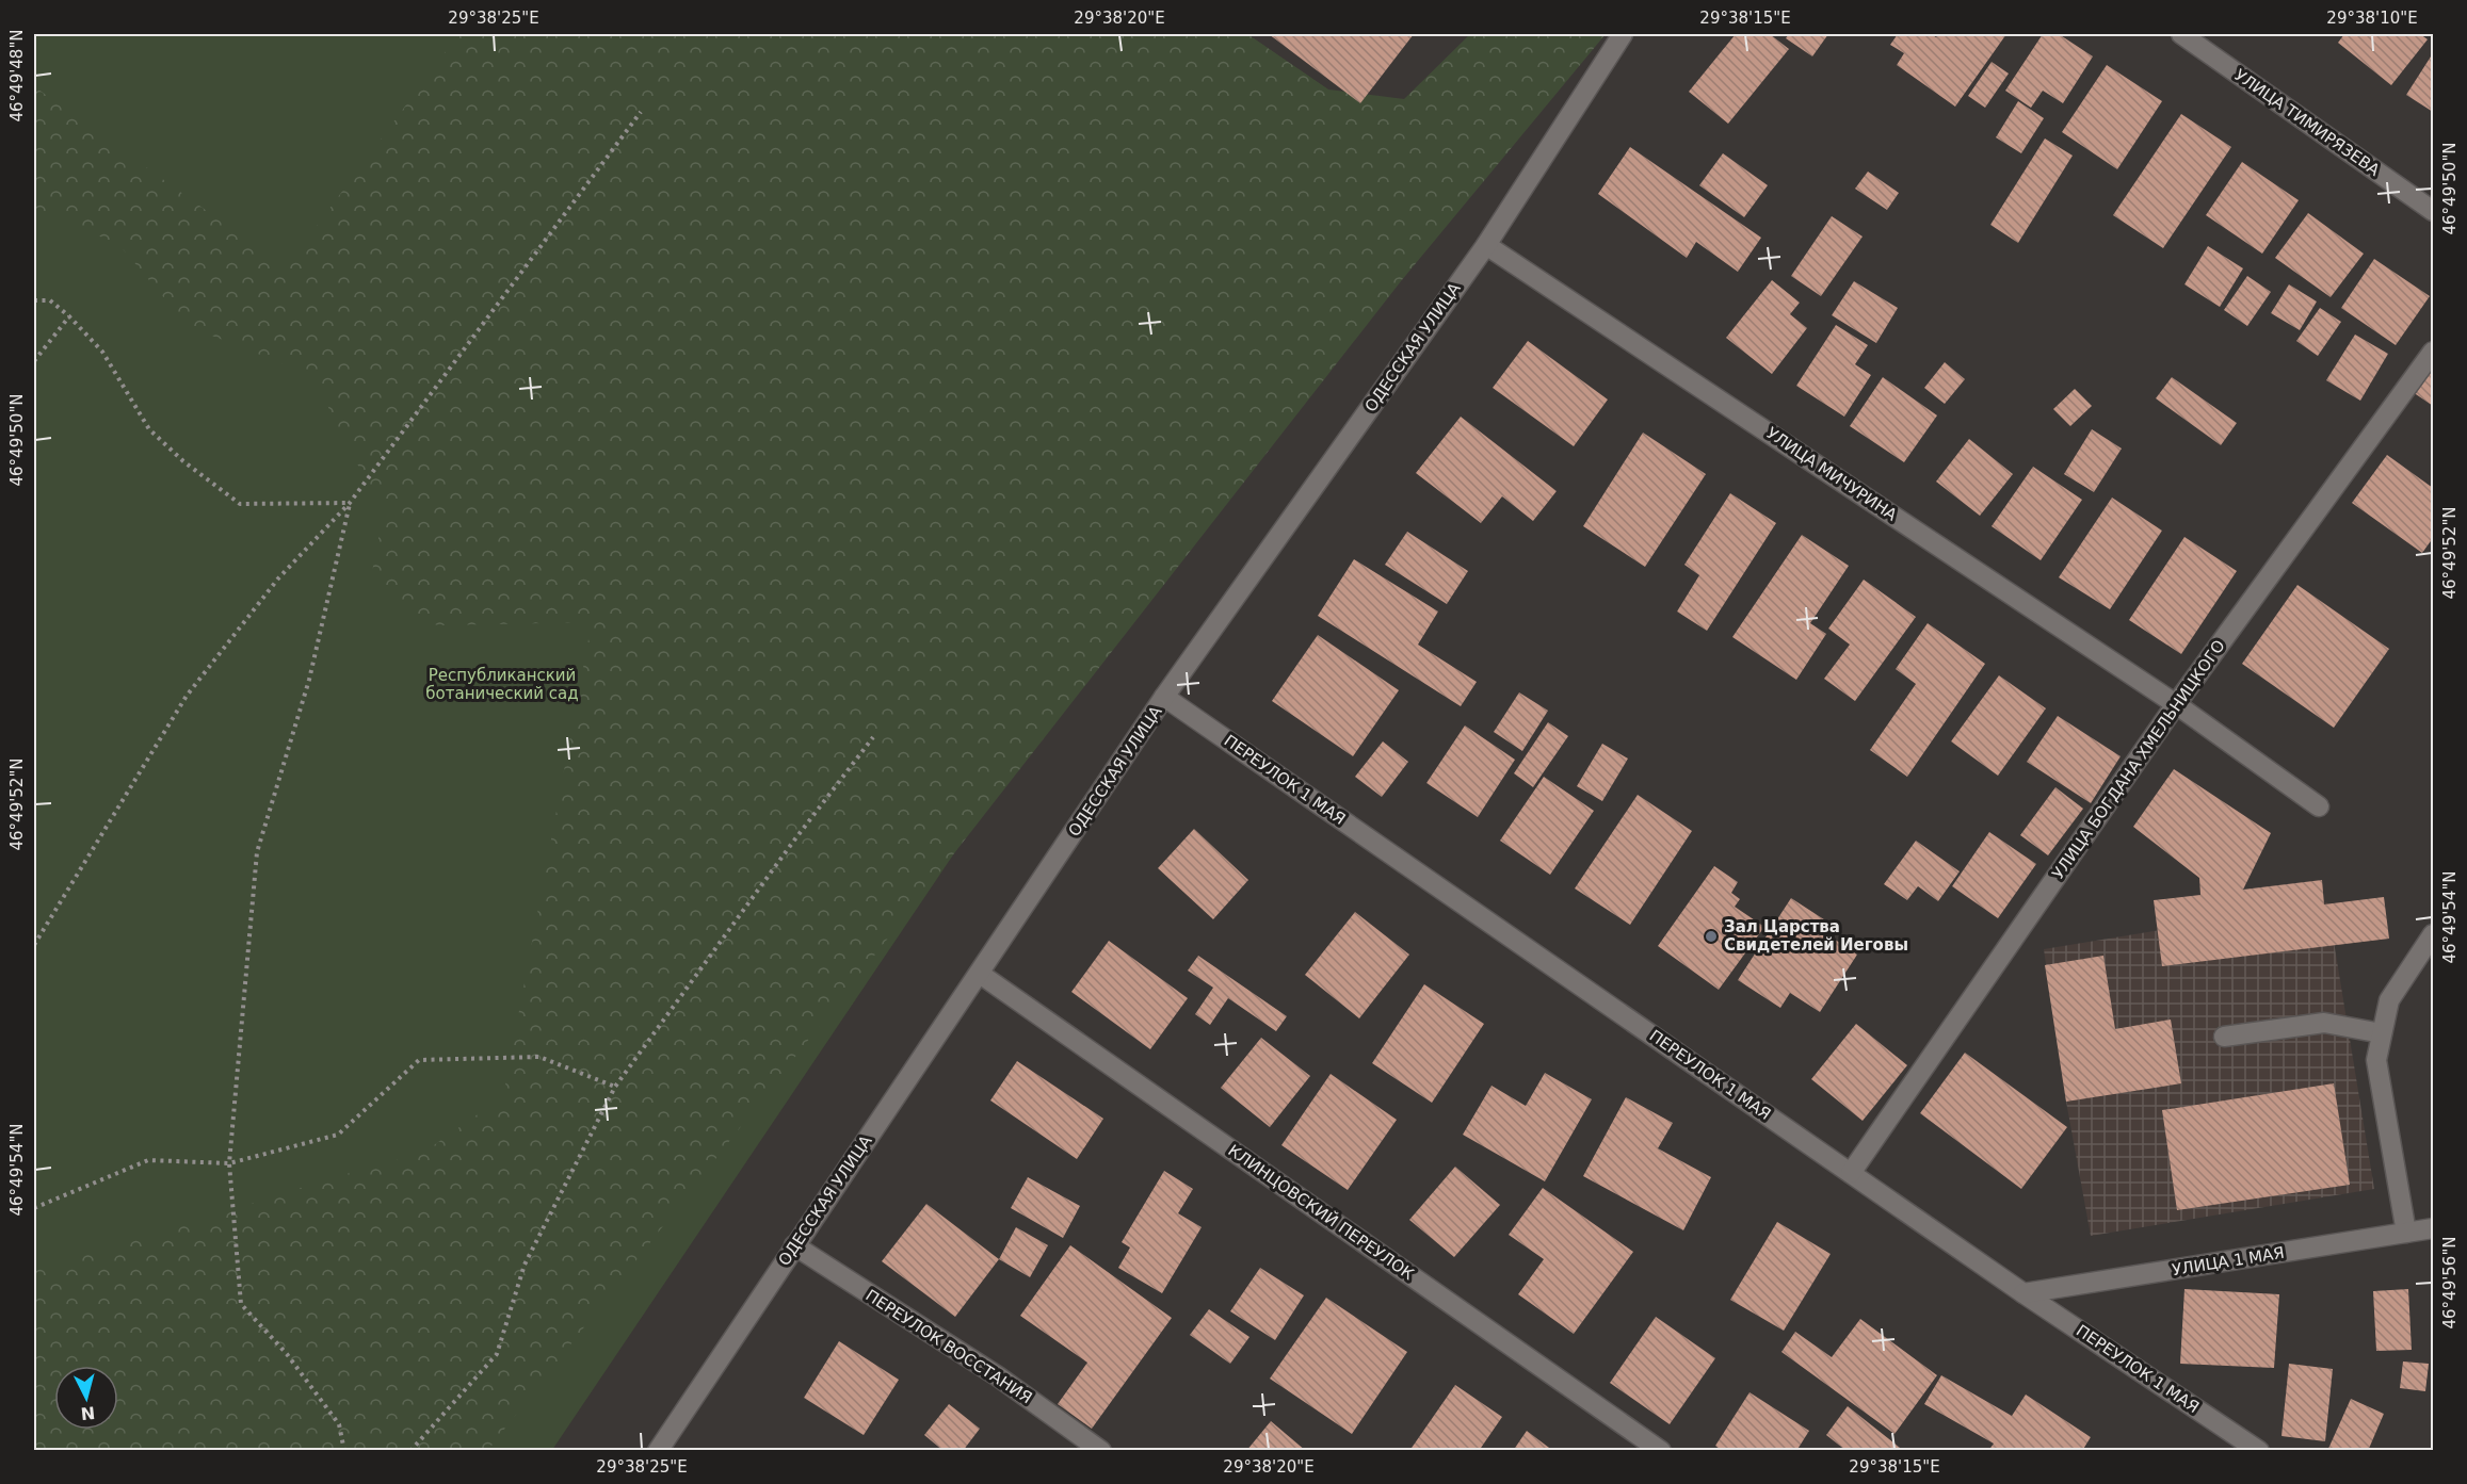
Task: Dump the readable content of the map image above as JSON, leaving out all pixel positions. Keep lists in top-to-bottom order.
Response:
{
  "streets": {
    "street": [
      "УЛИЦА ТИМИРЯЗЕВА",
      "ОДЕССКАЯ УЛИЦА",
      "УЛИЦА МИЧУРИНА",
      "УЛИЦА БОГДАНА ХМЕЛЬНИЦКОГО",
      "ПЕРЕУЛОК 1 МАЯ",
      "КЛИНЦОВСКИЙ ПЕРЕУЛОК",
      "УЛИЦА 1 МАЯ",
      "ПЕРЕУЛОК ВОССТАНИЯ"
    ]
  },
  "crossings": [
    ["ОДЕССКАЯ УЛИЦА", "УЛИЦА МИЧУРИНА"],
    ["ОДЕССКАЯ УЛИЦА", "ПЕРЕУЛОК 1 МАЯ"],
    ["ОДЕССКАЯ УЛИЦА", "КЛИНЦОВСКИЙ ПЕРЕУЛОК"],
    ["ОДЕССКАЯ УЛИЦА", "ПЕРЕУЛОК ВОССТАНИЯ"],
    ["УЛИЦА МИЧУРИНА", "УЛИЦА БОГДАНА ХМЕЛЬНИЦКОГО"],
    ["УЛИЦА БОГДАНА ХМЕЛЬНИЦКОГО", "ПЕРЕУЛОК 1 МАЯ"],
    ["ПЕРЕУЛОК 1 МАЯ", "УЛИЦА 1 МАЯ"]
  ],
  "parks": ["Республиканский ботанический сад"],
  "places": ["Зал Царства Свидетелей Иеговы"],
  "north": "bottom",
  "coordinates": [
    "29°38'25\"E",
    "29°38'20\"E",
    "29°38'15\"E",
    "29°38'10\"E",
    "46°49'48\"N",
    "46°49'50\"N",
    "46°49'52\"N",
    "46°49'54\"N",
    "46°49'56\"N"
  ]
}
